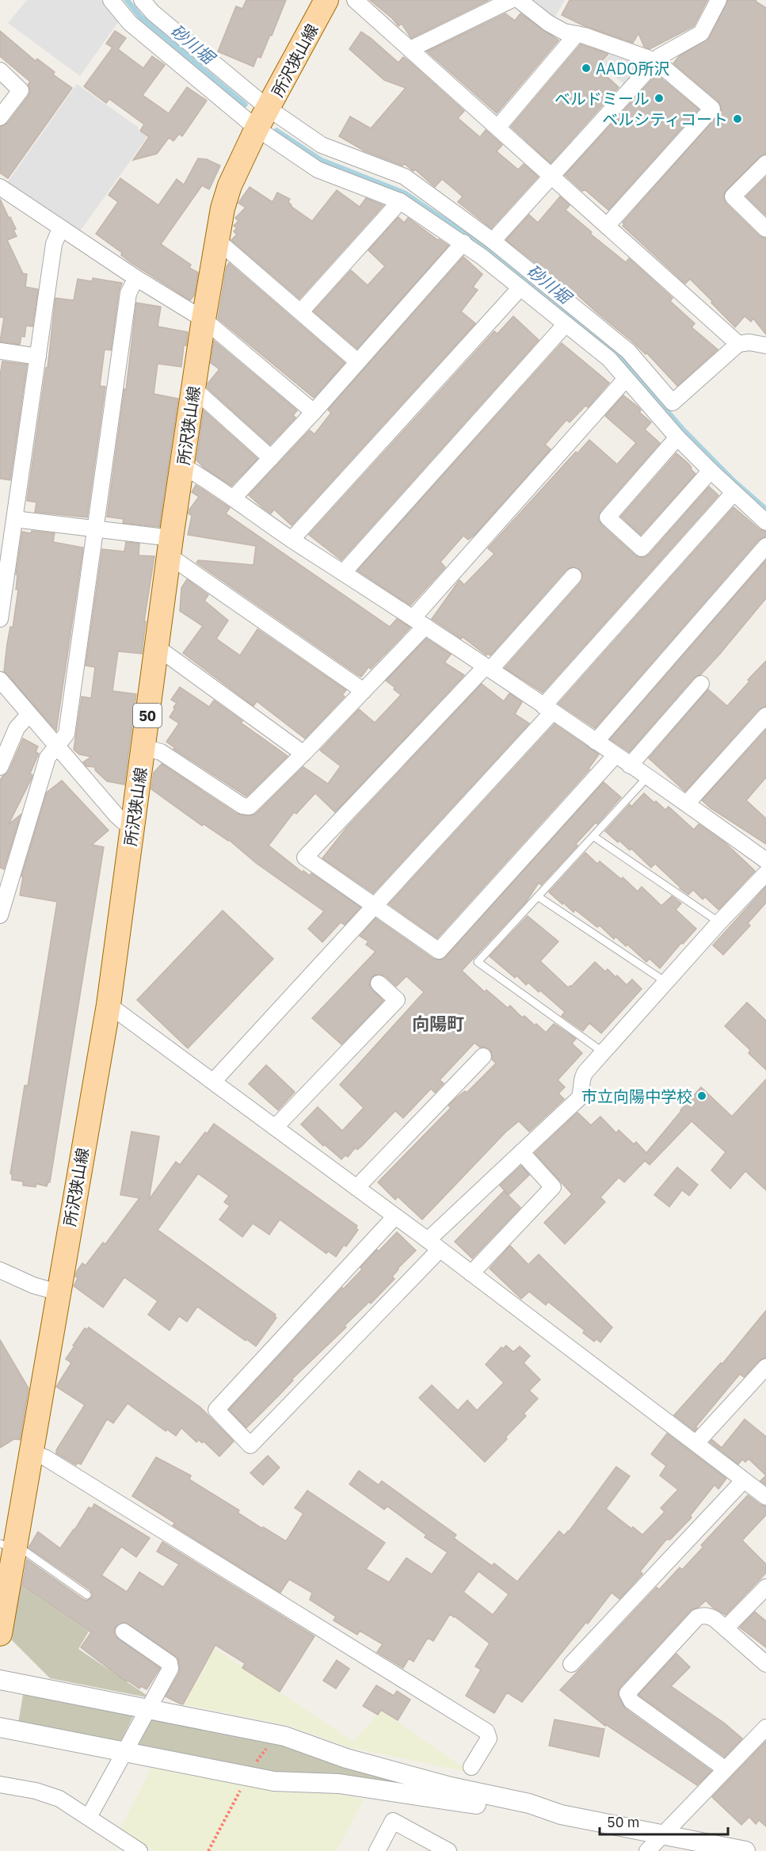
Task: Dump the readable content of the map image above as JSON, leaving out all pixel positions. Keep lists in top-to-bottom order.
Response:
{
  "streets": {
    "main road": ["所沢狭山線", "50"]
  },
  "districts": ["向陽町"],
  "water": ["砂川堀"],
  "places": [
    "AADO所沢",
    "ベルドミール",
    "ベルシティコート",
    "市立向陽中学校"
  ],
  "scale_bar": "50 m"
}
